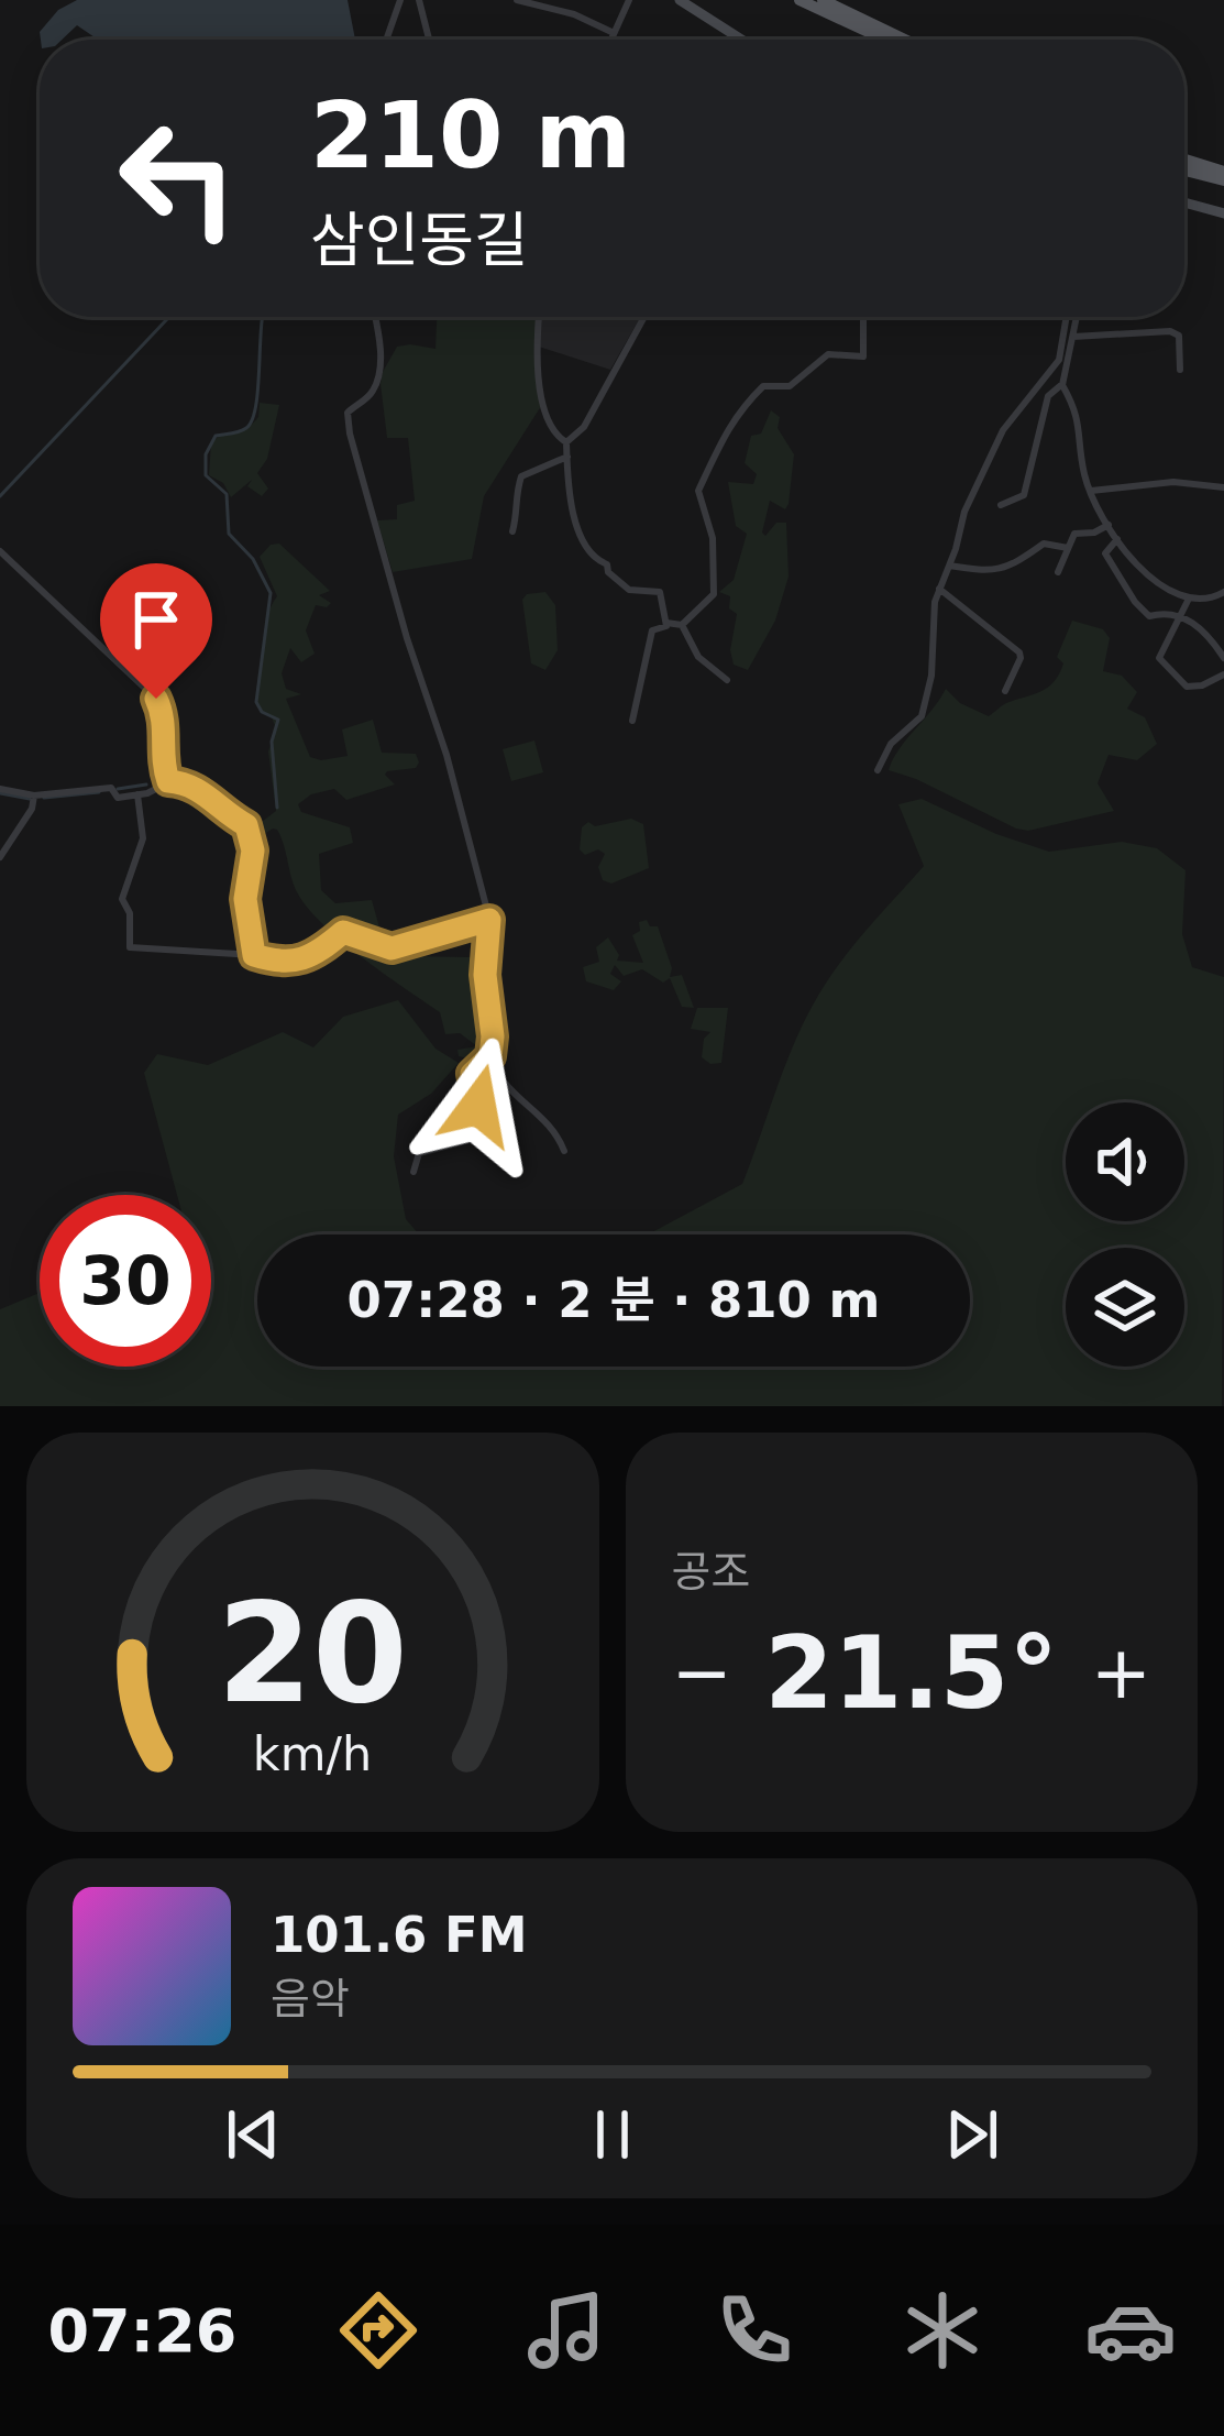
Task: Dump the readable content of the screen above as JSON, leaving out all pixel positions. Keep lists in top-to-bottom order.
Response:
{
  "page": {
    "turn": ["210 m", "삼인동길"],
    "limit": "30",
    "trip": "07:28 · 2 분 · 810 m",
    "tile": "공조",
    "heat": ["−", "21.5°", "+"],
    "song": ["101.6 FM", "음악"],
    "tabs": "07:26",
    "gauge": ["20", "km/h"]
  }
}
